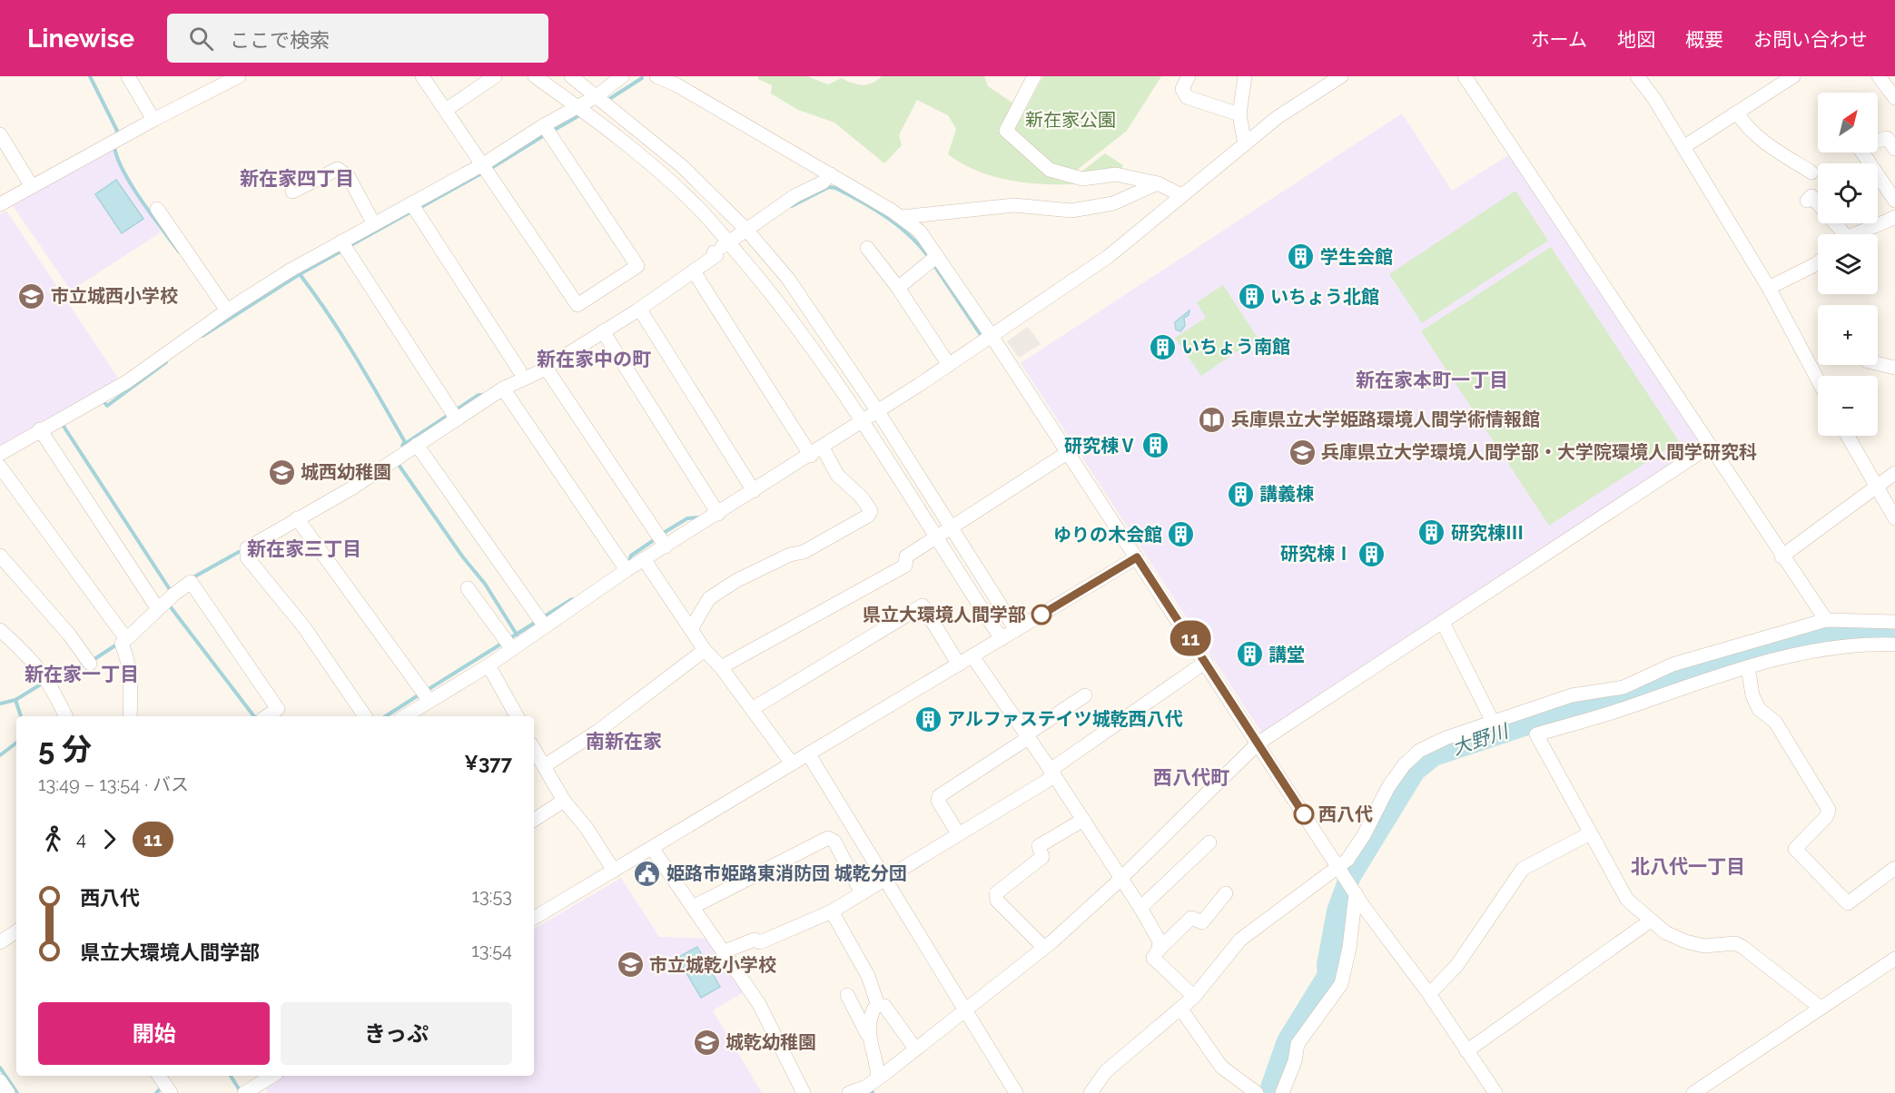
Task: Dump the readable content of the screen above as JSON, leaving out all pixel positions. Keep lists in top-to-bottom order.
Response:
{
  "districts": [
    "新在家四丁目",
    "新在家中の町",
    "新在家本町一丁目",
    "新在家三丁目",
    "新在家一丁目",
    "南新在家",
    "西八代町",
    "北八代一丁目"
  ],
  "water": ["大野川"],
  "parks": ["新在家公園"],
  "places": {
    "building": [
      "学生会館",
      "いちょう北館",
      "いちょう南館",
      "研究棟Ⅴ",
      "講義棟",
      "研究棟Ⅲ",
      "ゆりの木会館",
      "研究棟Ⅰ",
      "講堂",
      "アルファステイツ城乾西八代"
    ],
    "school or university": [
      "市立城西小学校",
      "兵庫県立大学環境人間学部・大学院環境人間学研究科",
      "城西幼稚園",
      "市立城乾小学校",
      "城乾幼稚園"
    ],
    "library": ["兵庫県立大学姫路環境人間学術情報館"],
    "other": ["県立大環境人間学部", "西八代"],
    "public building": ["姫路市姫路東消防団 城乾分団"]
  },
  "lines": ["bus line 11"],
  "north": "top right",
  "page": {
    "header": "Linewise",
    "search": "ここで検索",
    "nav": [
      "ホーム",
      "地図",
      "概要",
      "お問い合わせ"
    ],
    "on_map": "11",
    "map_buttons": ["+", "−"],
    "heading": ["5 分", "13:49 – 13:54 · バス", "¥377"],
    "legs": ["4", "11"],
    "list": [
      {
        "name": "西八代",
        "value": "13:53"
      },
      {
        "name": "県立大環境人間学部",
        "value": "13:54"
      }
    ],
    "buttons": ["開始", "きっぷ"]
  }
}
